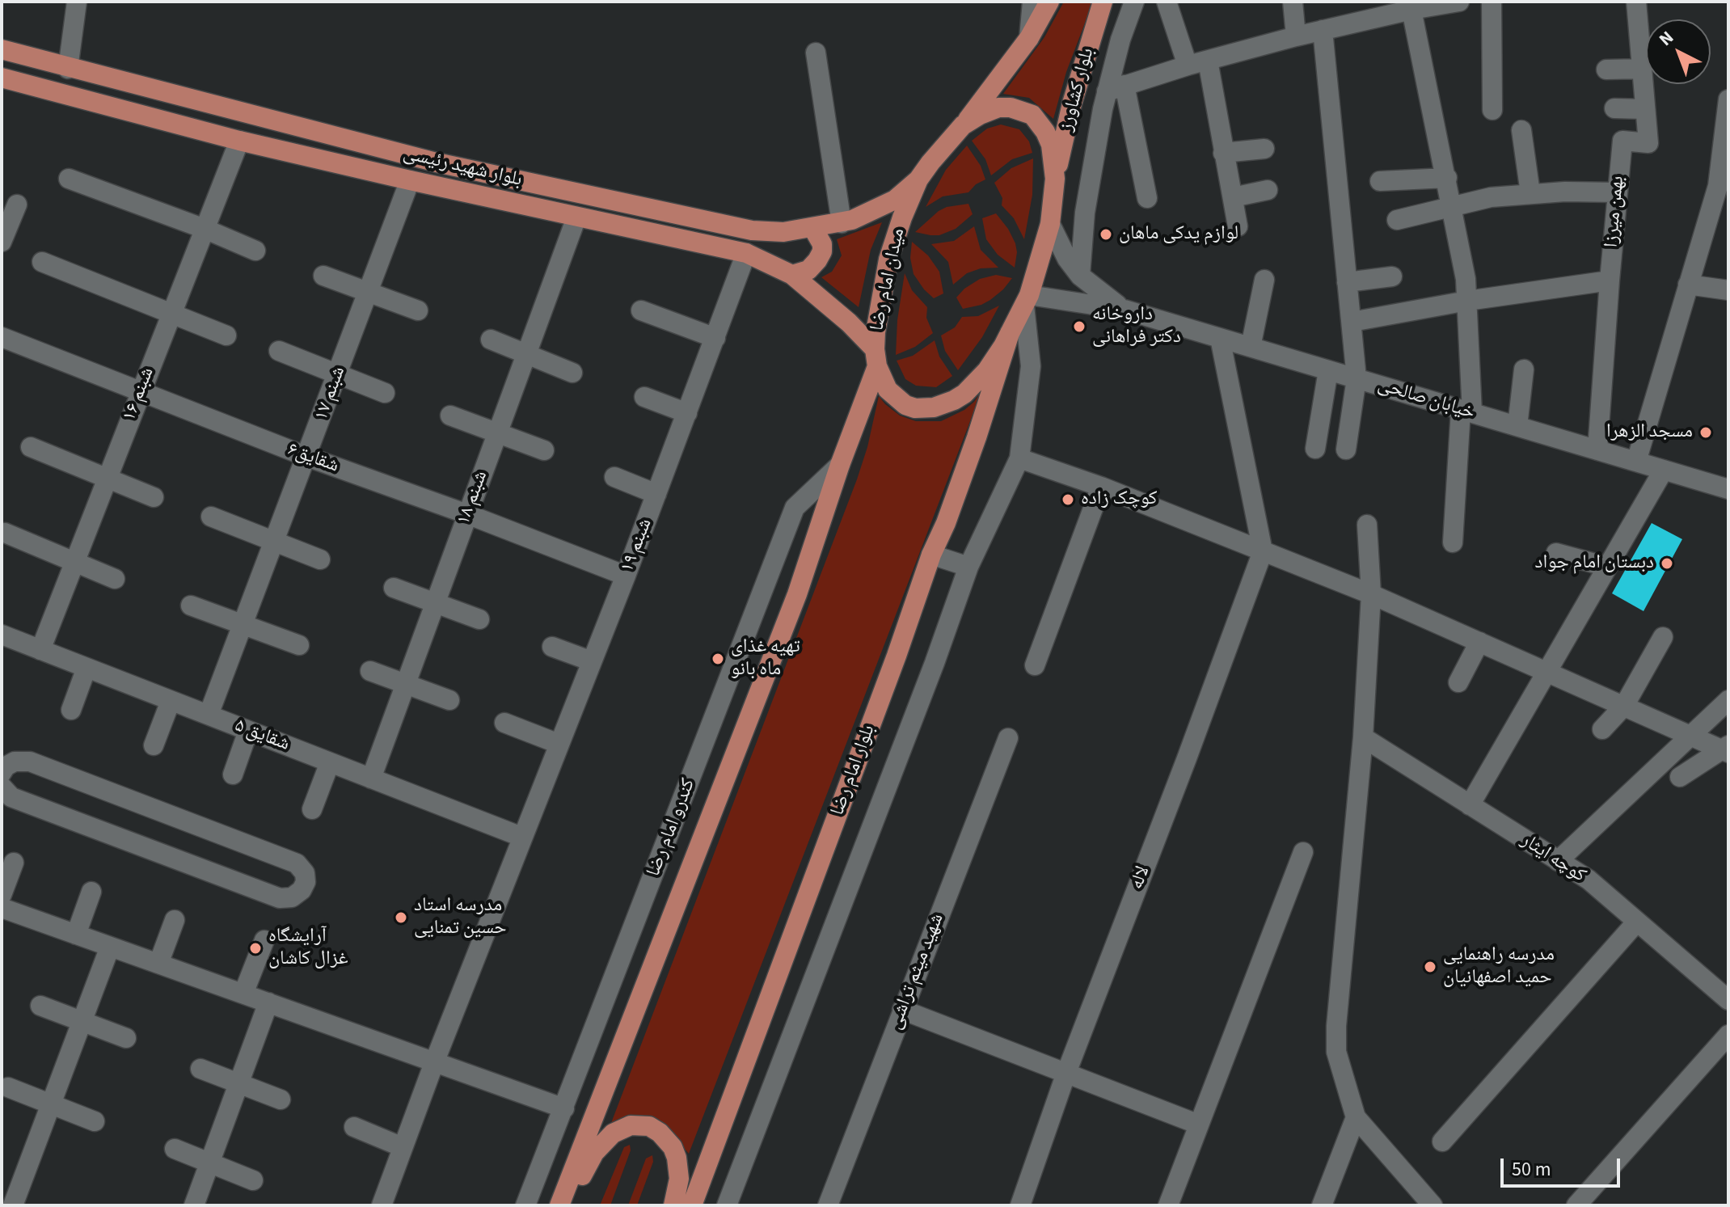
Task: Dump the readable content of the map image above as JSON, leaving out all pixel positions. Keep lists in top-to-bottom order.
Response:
{
  "streets": {
    "main road": [
      "بلوار کشاورز",
      "بلوار شهید رئیسی",
      "میدان امام رضا",
      "بلوار امام رضا"
    ],
    "street": [
      "بهمن میرزا",
      "شبنم ۱۷",
      "شبنم ۱۶",
      "خیابان صالحی",
      "شقایق۶",
      "شبنم ۱۸",
      "شبنم ۱۹",
      "شقایق ۵",
      "کندرو امام رضا",
      "کوچه ایثار",
      "لاله",
      "شهید میثم تراشی"
    ]
  },
  "crossings": [
    ["بلوار کشاورز", "میدان امام رضا"],
    ["بلوار شهید رئیسی", "میدان امام رضا"],
    ["بلوار شهید رئیسی", "شبنم ۱۷"],
    ["بلوار شهید رئیسی", "شبنم ۱۶"],
    ["بلوار شهید رئیسی", "شبنم ۱۸"],
    ["بلوار شهید رئیسی", "شبنم ۱۹"],
    ["بهمن میرزا", "خیابان صالحی"],
    ["میدان امام رضا", "بلوار امام رضا"],
    ["شبنم ۱۷", "شقایق۶"],
    ["شبنم ۱۷", "شقایق ۵"],
    ["شبنم ۱۶", "شقایق۶"],
    ["شبنم ۱۶", "شقایق ۵"],
    ["شقایق۶", "شبنم ۱۸"],
    ["شقایق۶", "شبنم ۱۹"],
    ["شبنم ۱۸", "شقایق ۵"],
    ["شبنم ۱۹", "شقایق ۵"]
  ],
  "places": [
    "لوازم یدکی ماهان",
    "داروخانه دکتر فراهانی",
    "مسجد الزهرا",
    "کوچک زاده",
    "دبستان امام جواد",
    "تهیه غذای ماه بانو",
    "مدرسه استاد حسین تمنایی",
    "آرایشگاه غزال کاشان",
    "مدرسه راهنمایی حمید اصفهانیان"
  ],
  "scale_bar": "50 m",
  "north": "top left"
}
